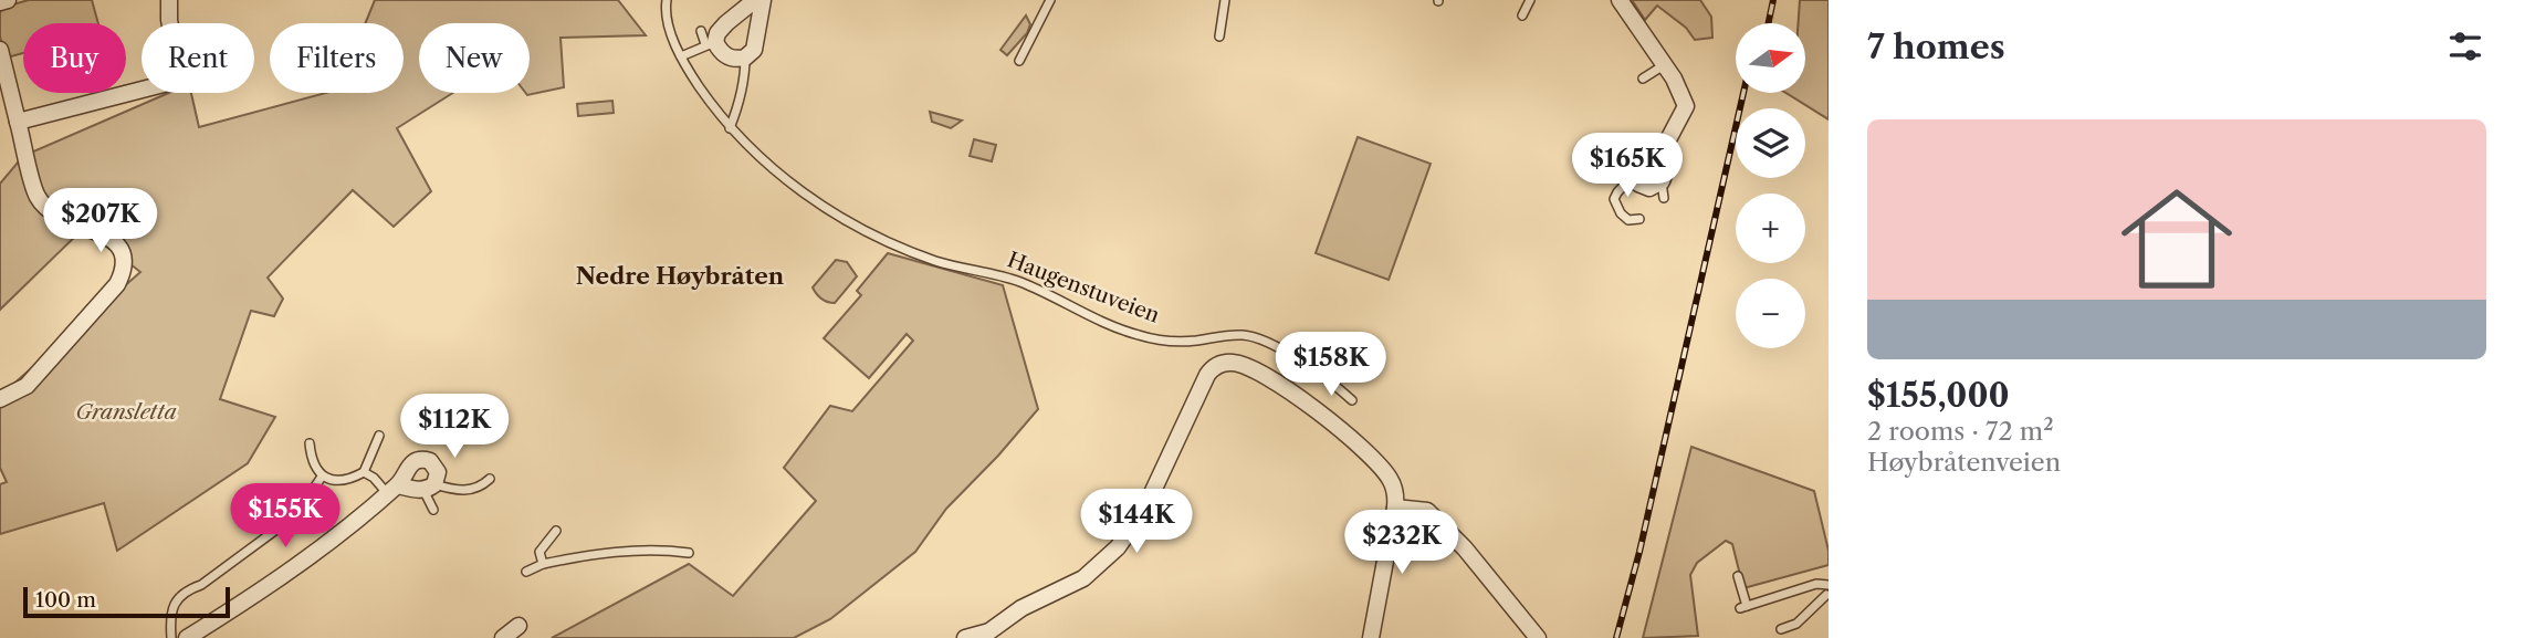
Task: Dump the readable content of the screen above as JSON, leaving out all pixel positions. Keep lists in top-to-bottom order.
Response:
{
  "streets": {
    "lane": ["Haugenstuveien"]
  },
  "districts": ["Nedre Høybråten"],
  "parks": ["Gransletta"],
  "scale_bar": "100 m",
  "north": "right",
  "page": {
    "heading": "7 homes",
    "map_buttons": ["+", "−"],
    "chip": [
      "Buy",
      "Rent",
      "Filters",
      "New"
    ],
    "list": [
      {
        "name": "$155,000",
        "note": "2 rooms · 72 m² · Høybråtenveien"
      }
    ],
    "price": [
      "$165K",
      "$207K",
      "$158K",
      "$112K",
      "$155K",
      "$144K",
      "$232K"
    ],
    "scale": "100 m"
  }
}
